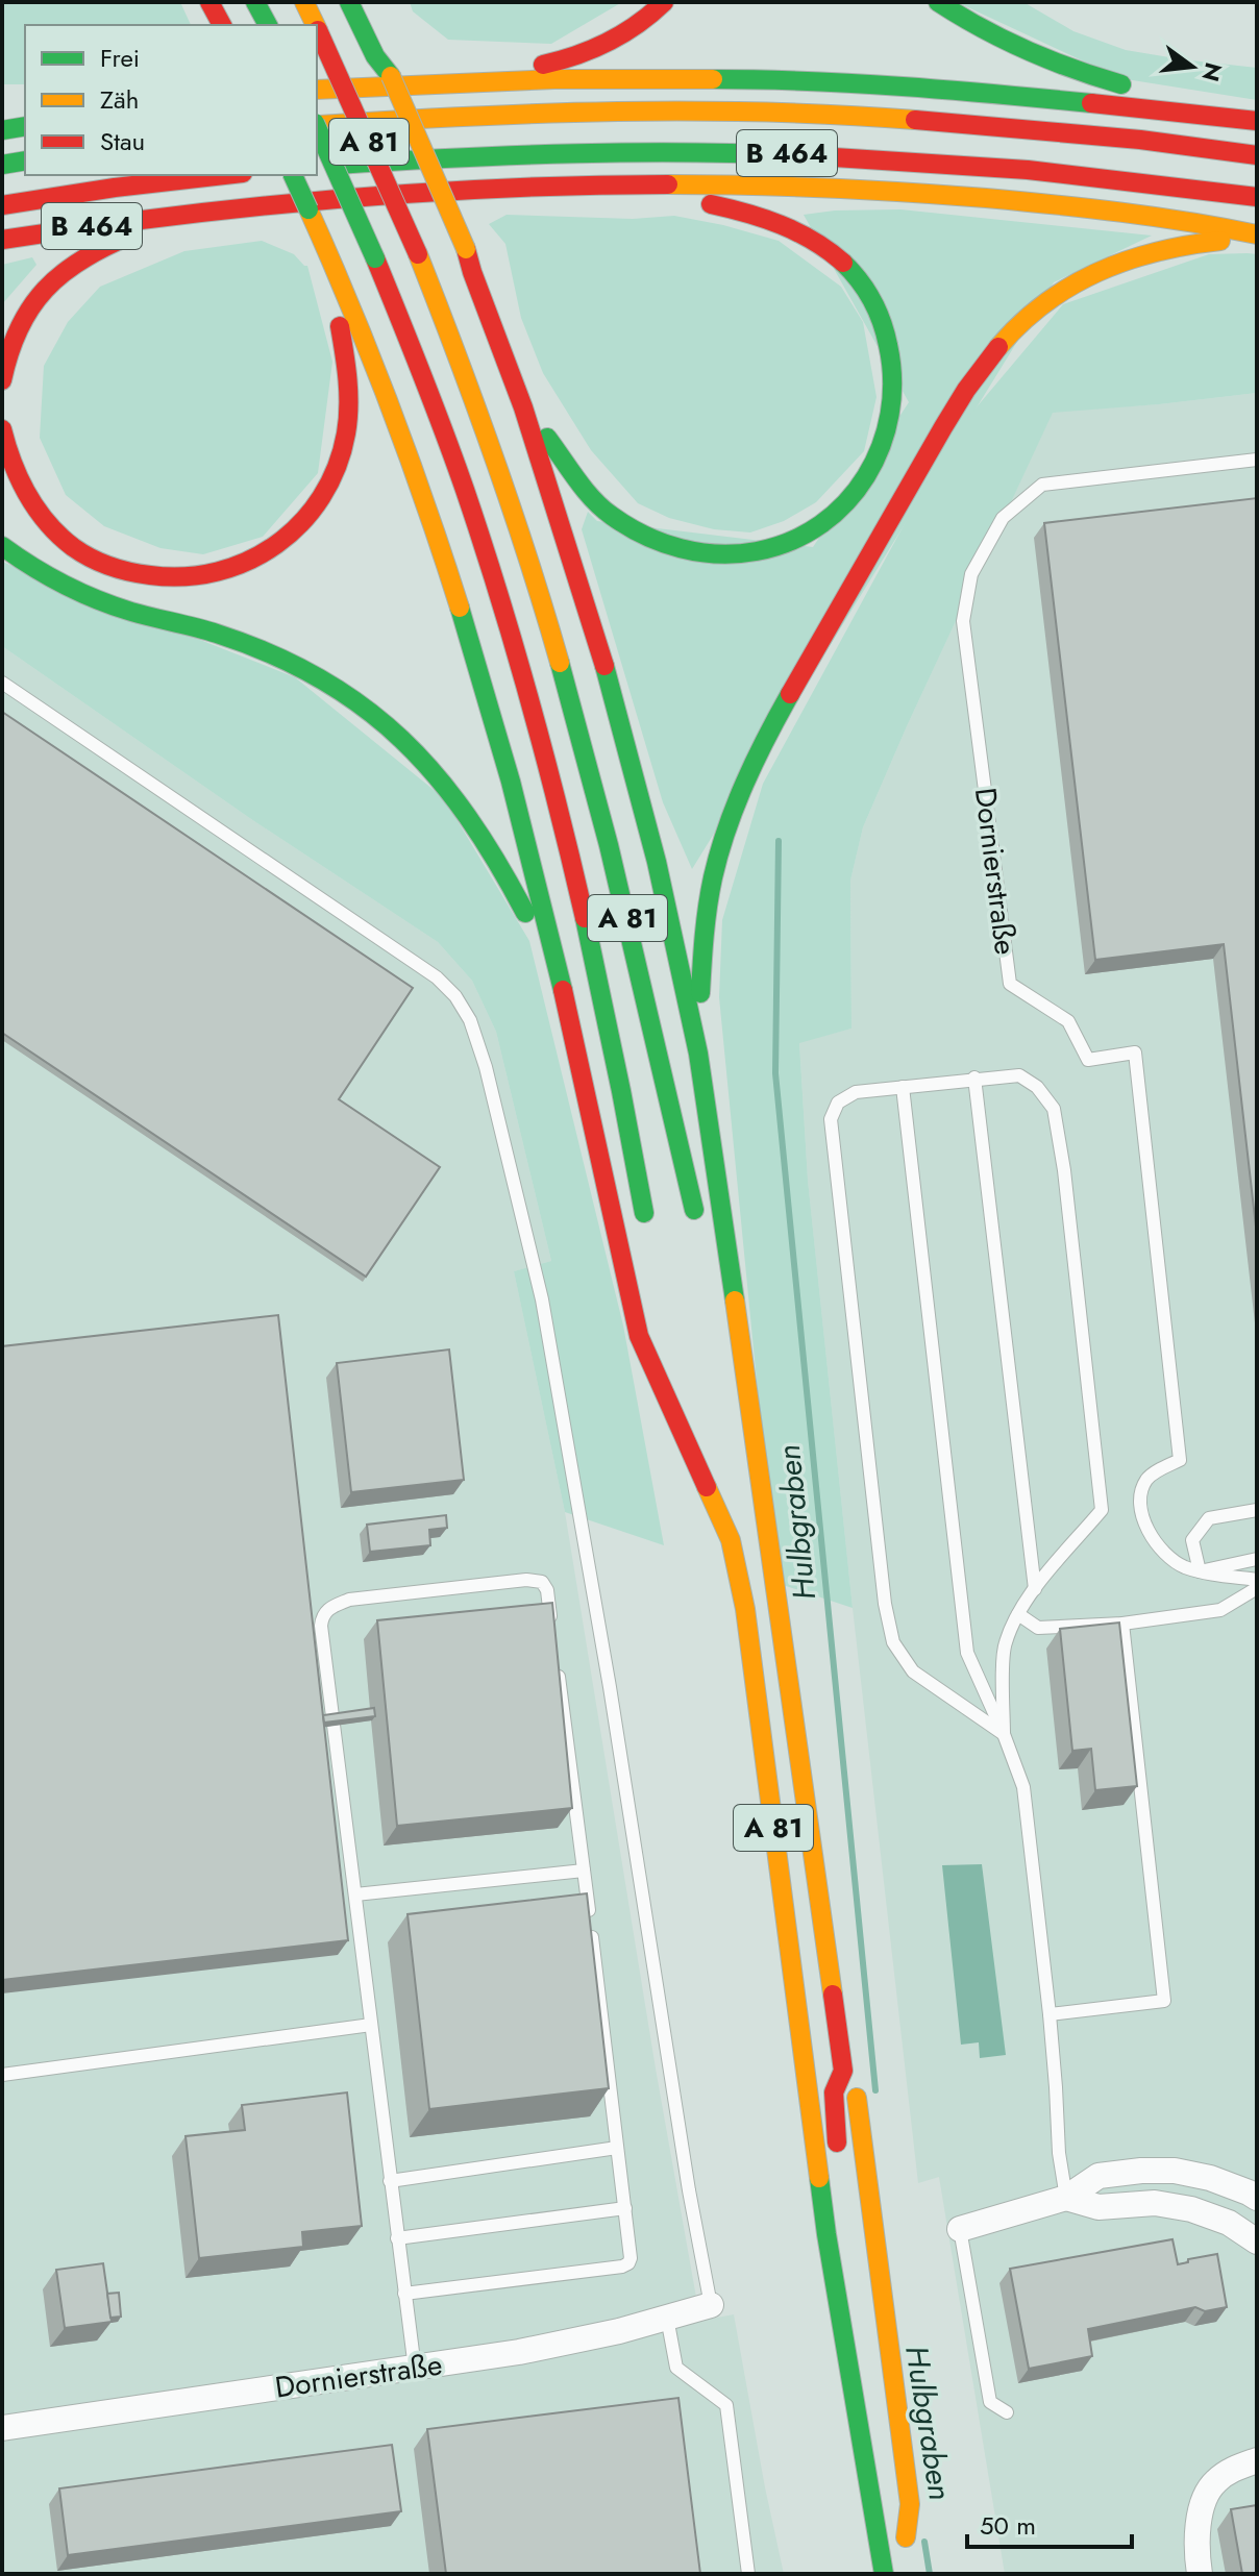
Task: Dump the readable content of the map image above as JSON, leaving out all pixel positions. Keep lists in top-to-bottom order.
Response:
{
  "streets": {
    "highway": ["A 81", "B 464"],
    "street": ["Dornierstraße"]
  },
  "water": ["Hulbgraben"],
  "legend": ["Frei", "Zäh", "Stau"],
  "scale_bar": "50 m",
  "north": "right"
}
